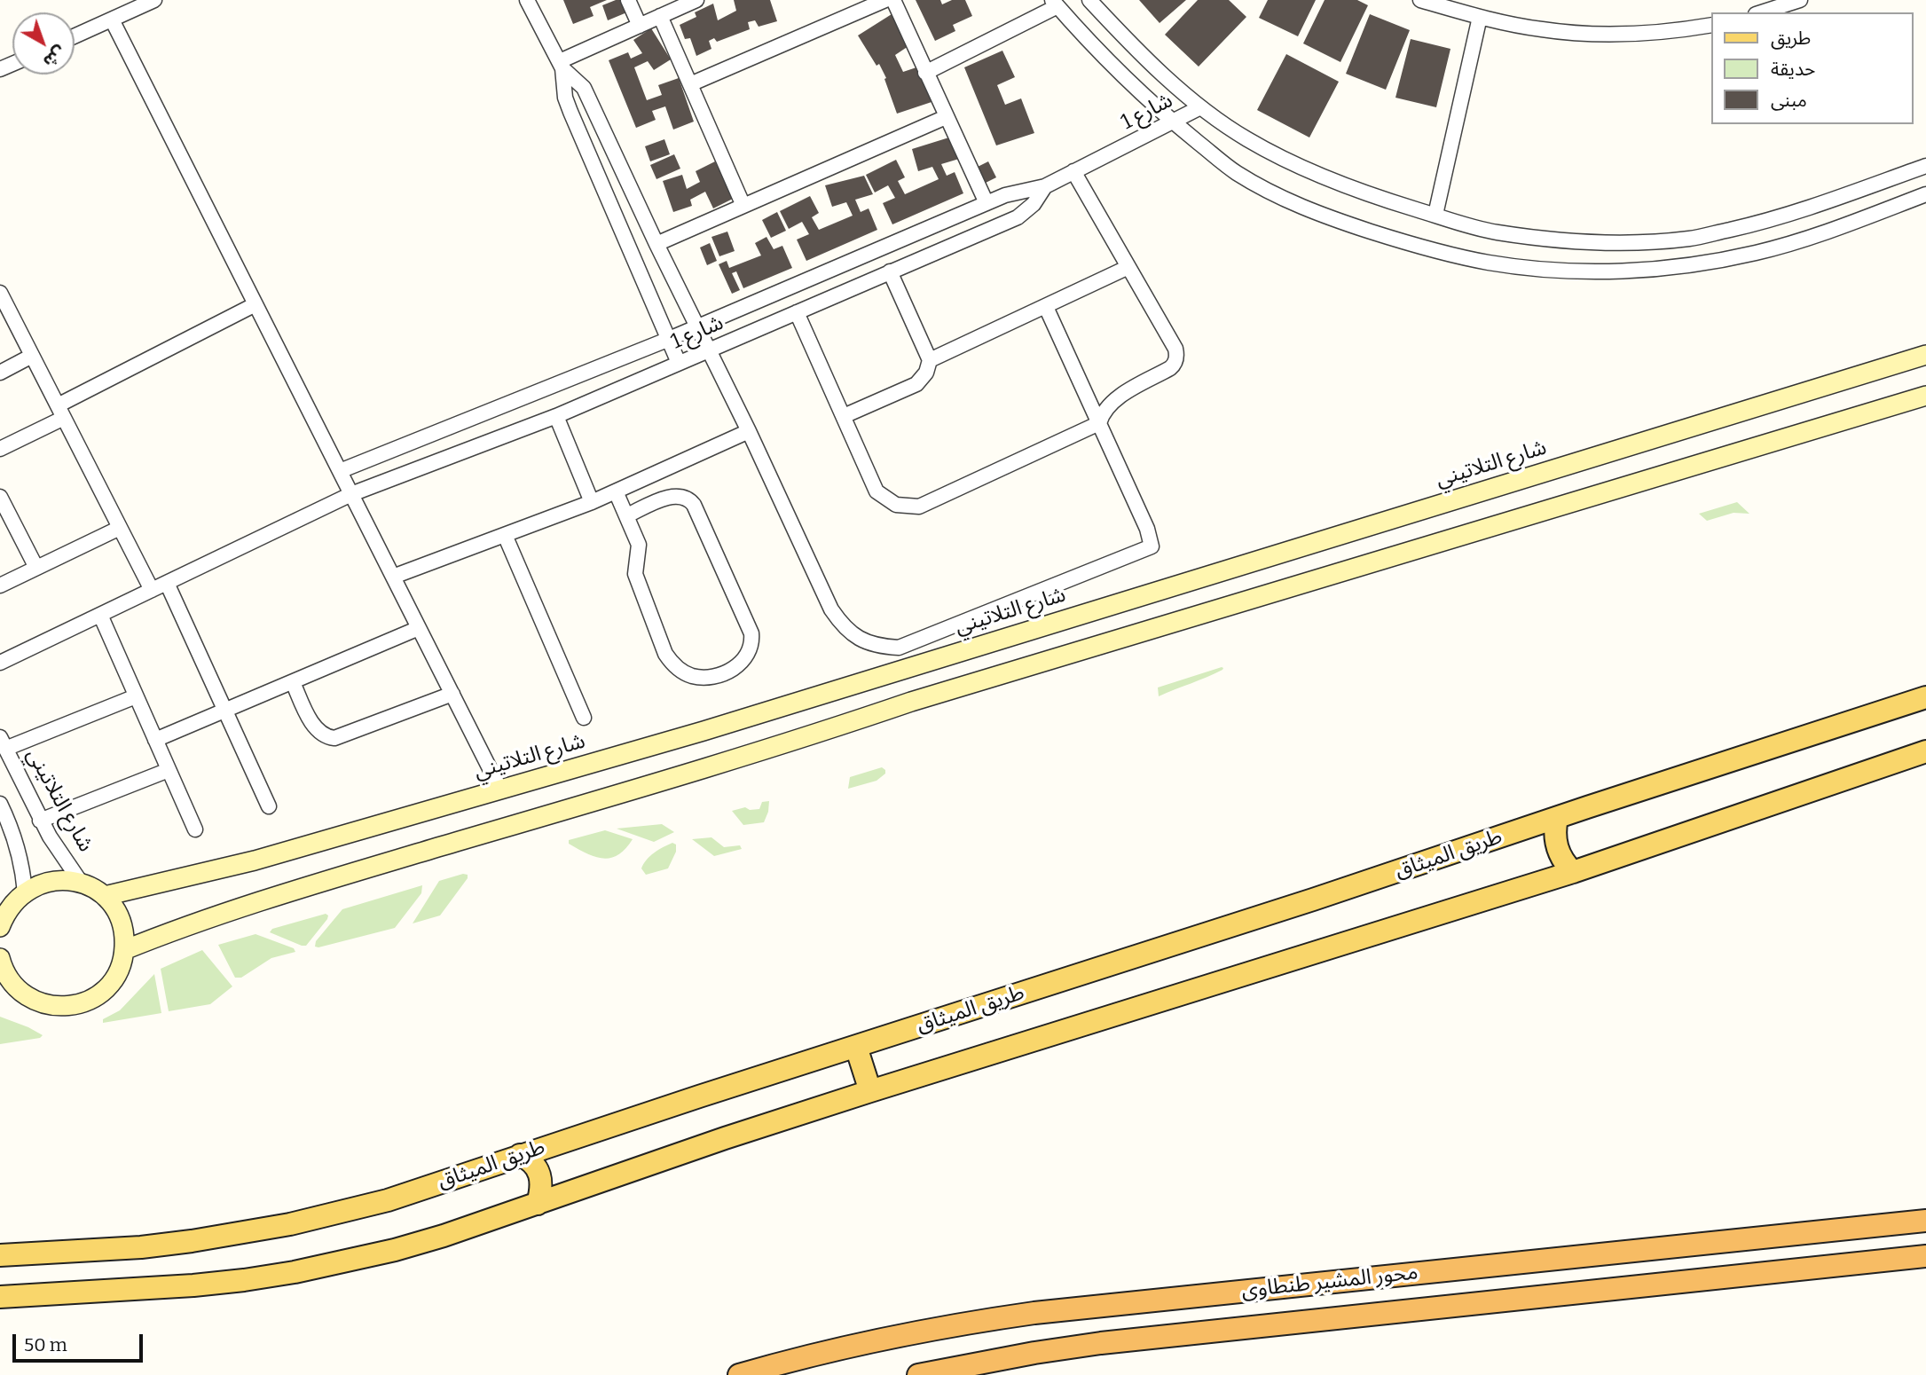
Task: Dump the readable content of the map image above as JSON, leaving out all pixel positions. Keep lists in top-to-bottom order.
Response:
{
  "streets": {
    "highway": ["محور المشير طنطاوى"],
    "main road": ["شارع التلاتيني", "طريق الميثاق"],
    "street": ["شارع 1"]
  },
  "legend": ["طريق", "حديقة", "مبنى"],
  "scale_bar": "50 m",
  "north": "bottom right"
}
